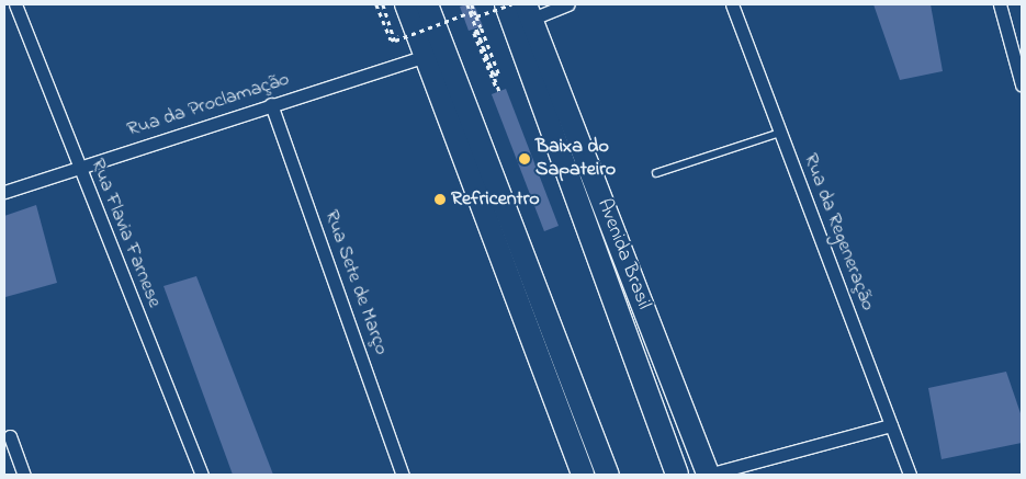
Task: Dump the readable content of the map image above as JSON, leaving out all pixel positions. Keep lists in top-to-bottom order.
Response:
{
  "streets": {
    "highway": ["Avenida Brasil"],
    "street": [
      "Rua da Proclamação",
      "Rua da Regeneração",
      "Rua Flavia Farnese",
      "Rua Sete de Março"
    ]
  },
  "crossings": [
    ["Rua da Proclamação", "Rua Flavia Farnese"],
    ["Rua da Proclamação", "Rua Sete de Março"]
  ],
  "places": ["Baixa do Sapateiro", "Refricentro"]
}
